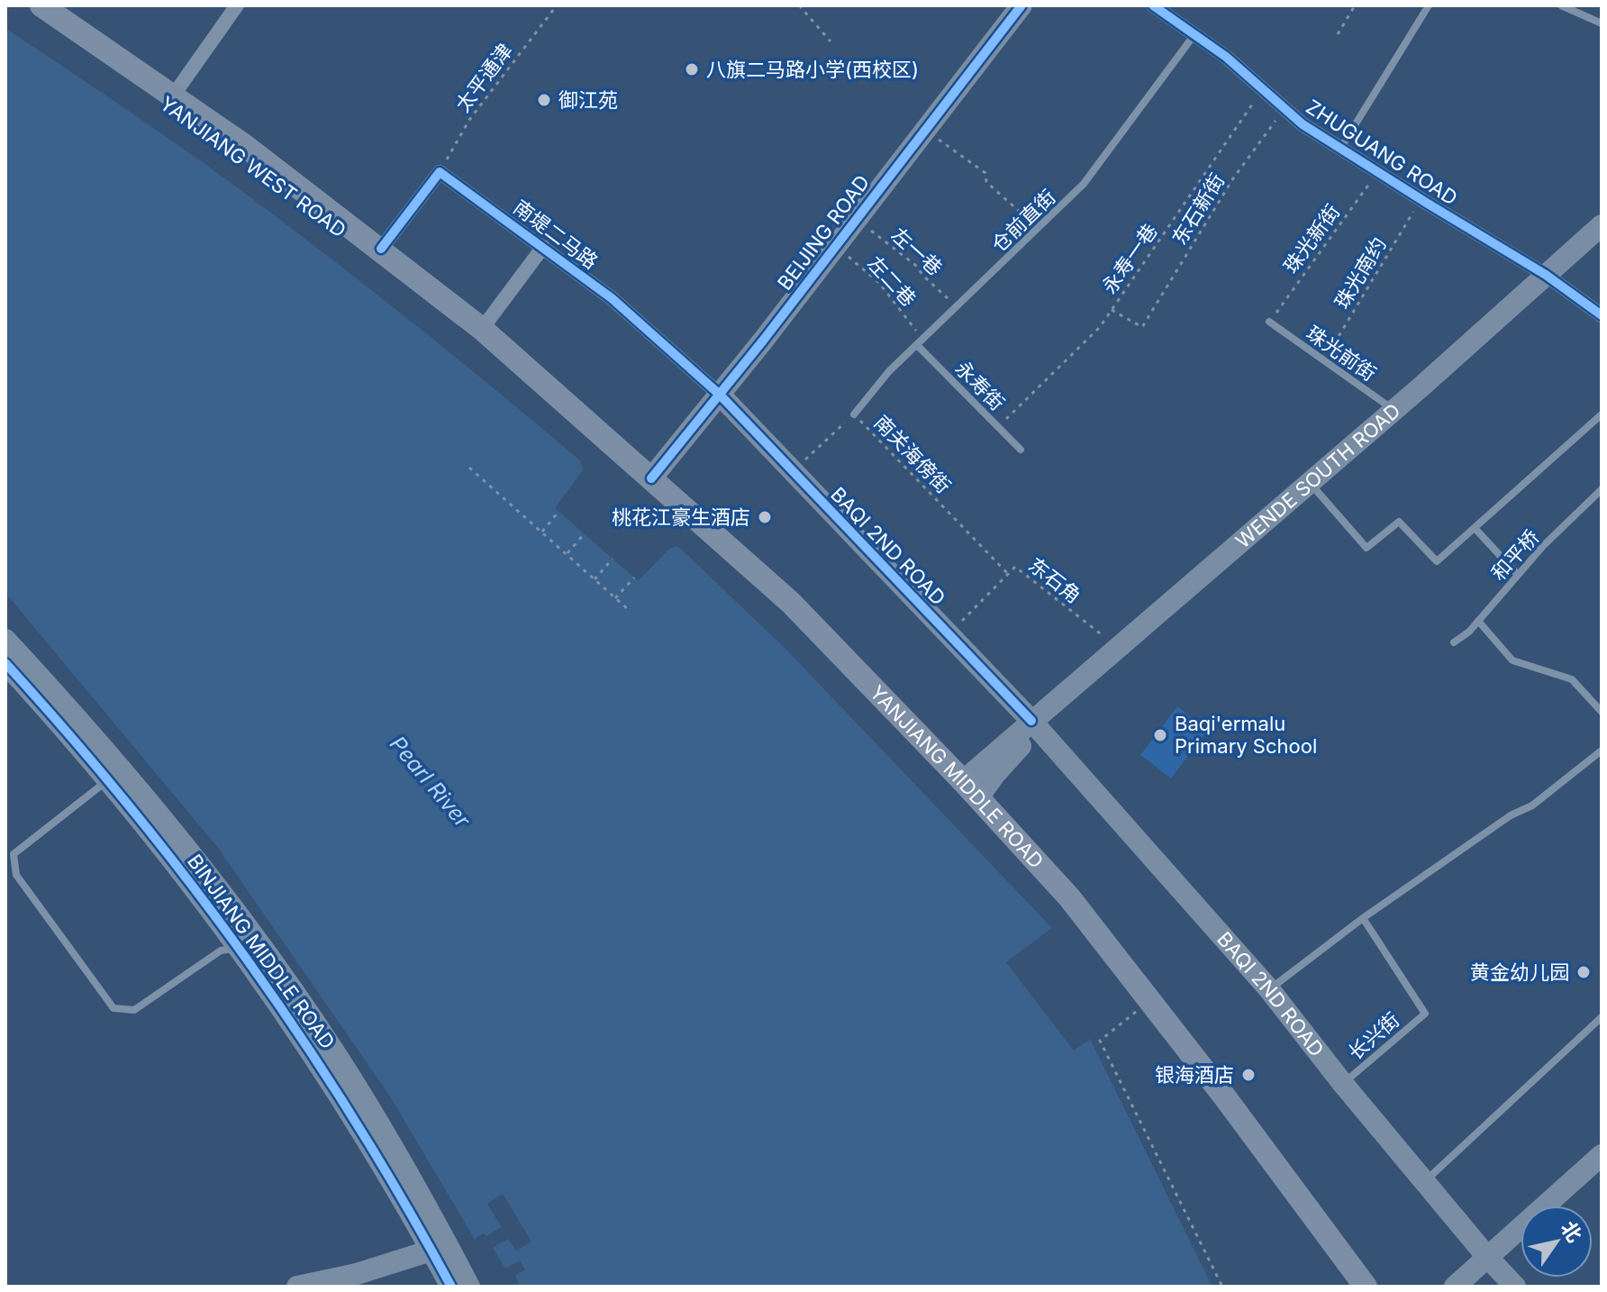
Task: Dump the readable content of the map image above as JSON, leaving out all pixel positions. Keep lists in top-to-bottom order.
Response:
{
  "streets": {
    "main road": [
      "YANJIANG WEST ROAD",
      "BEIJING ROAD",
      "WENDE SOUTH ROAD",
      "BAQI 2ND ROAD",
      "YANJIANG MIDDLE ROAD",
      "BINJIANG MIDDLE ROAD"
    ],
    "street": ["ZHUGUANG ROAD", "南堤二马路"],
    "lane": [
      "仓前直街",
      "珠光前街",
      "永寿街",
      "和平桥",
      "长兴街"
    ],
    "path": [
      "太平通津",
      "东石新街",
      "珠光新街",
      "左一巷",
      "永寿一巷",
      "珠光南约",
      "左二巷",
      "南关海傍街",
      "东石角"
    ]
  },
  "crossings": [
    ["太平通津", "南堤二马路"],
    ["ZHUGUANG ROAD", "东石新街"],
    ["ZHUGUANG ROAD", "仓前直街"],
    ["ZHUGUANG ROAD", "珠光新街"],
    ["ZHUGUANG ROAD", "永寿一巷"],
    ["ZHUGUANG ROAD", "珠光南约"],
    ["ZHUGUANG ROAD", "WENDE SOUTH ROAD"],
    ["YANJIANG WEST ROAD", "YANJIANG MIDDLE ROAD"],
    ["东石新街", "永寿一巷"],
    ["仓前直街", "左一巷"],
    ["仓前直街", "左二巷"],
    ["仓前直街", "永寿街"],
    ["仓前直街", "南关海傍街"],
    ["BEIJING ROAD", "南堤二马路"],
    ["BEIJING ROAD", "左一巷"],
    ["BEIJING ROAD", "左二巷"],
    ["BEIJING ROAD", "BAQI 2ND ROAD"],
    ["BEIJING ROAD", "YANJIANG MIDDLE ROAD"],
    ["南堤二马路", "BAQI 2ND ROAD"],
    ["珠光新街", "珠光前街"],
    ["永寿一巷", "永寿街"],
    ["珠光南约", "珠光前街"],
    ["左二巷", "永寿街"],
    ["珠光前街", "WENDE SOUTH ROAD"],
    ["南关海傍街", "BAQI 2ND ROAD"],
    ["南关海傍街", "东石角"],
    ["WENDE SOUTH ROAD", "BAQI 2ND ROAD"],
    ["WENDE SOUTH ROAD", "东石角"],
    ["WENDE SOUTH ROAD", "YANJIANG MIDDLE ROAD"],
    ["BAQI 2ND ROAD", "东石角"],
    ["BAQI 2ND ROAD", "长兴街"]
  ],
  "water": ["Pearl River"],
  "places": [
    "八旗二马路小学(西校区)",
    "御江苑",
    "桃花江豪生酒店",
    "Baqi'ermalu Primary School",
    "黄金幼儿园",
    "银海酒店"
  ],
  "north": "top right"
}
